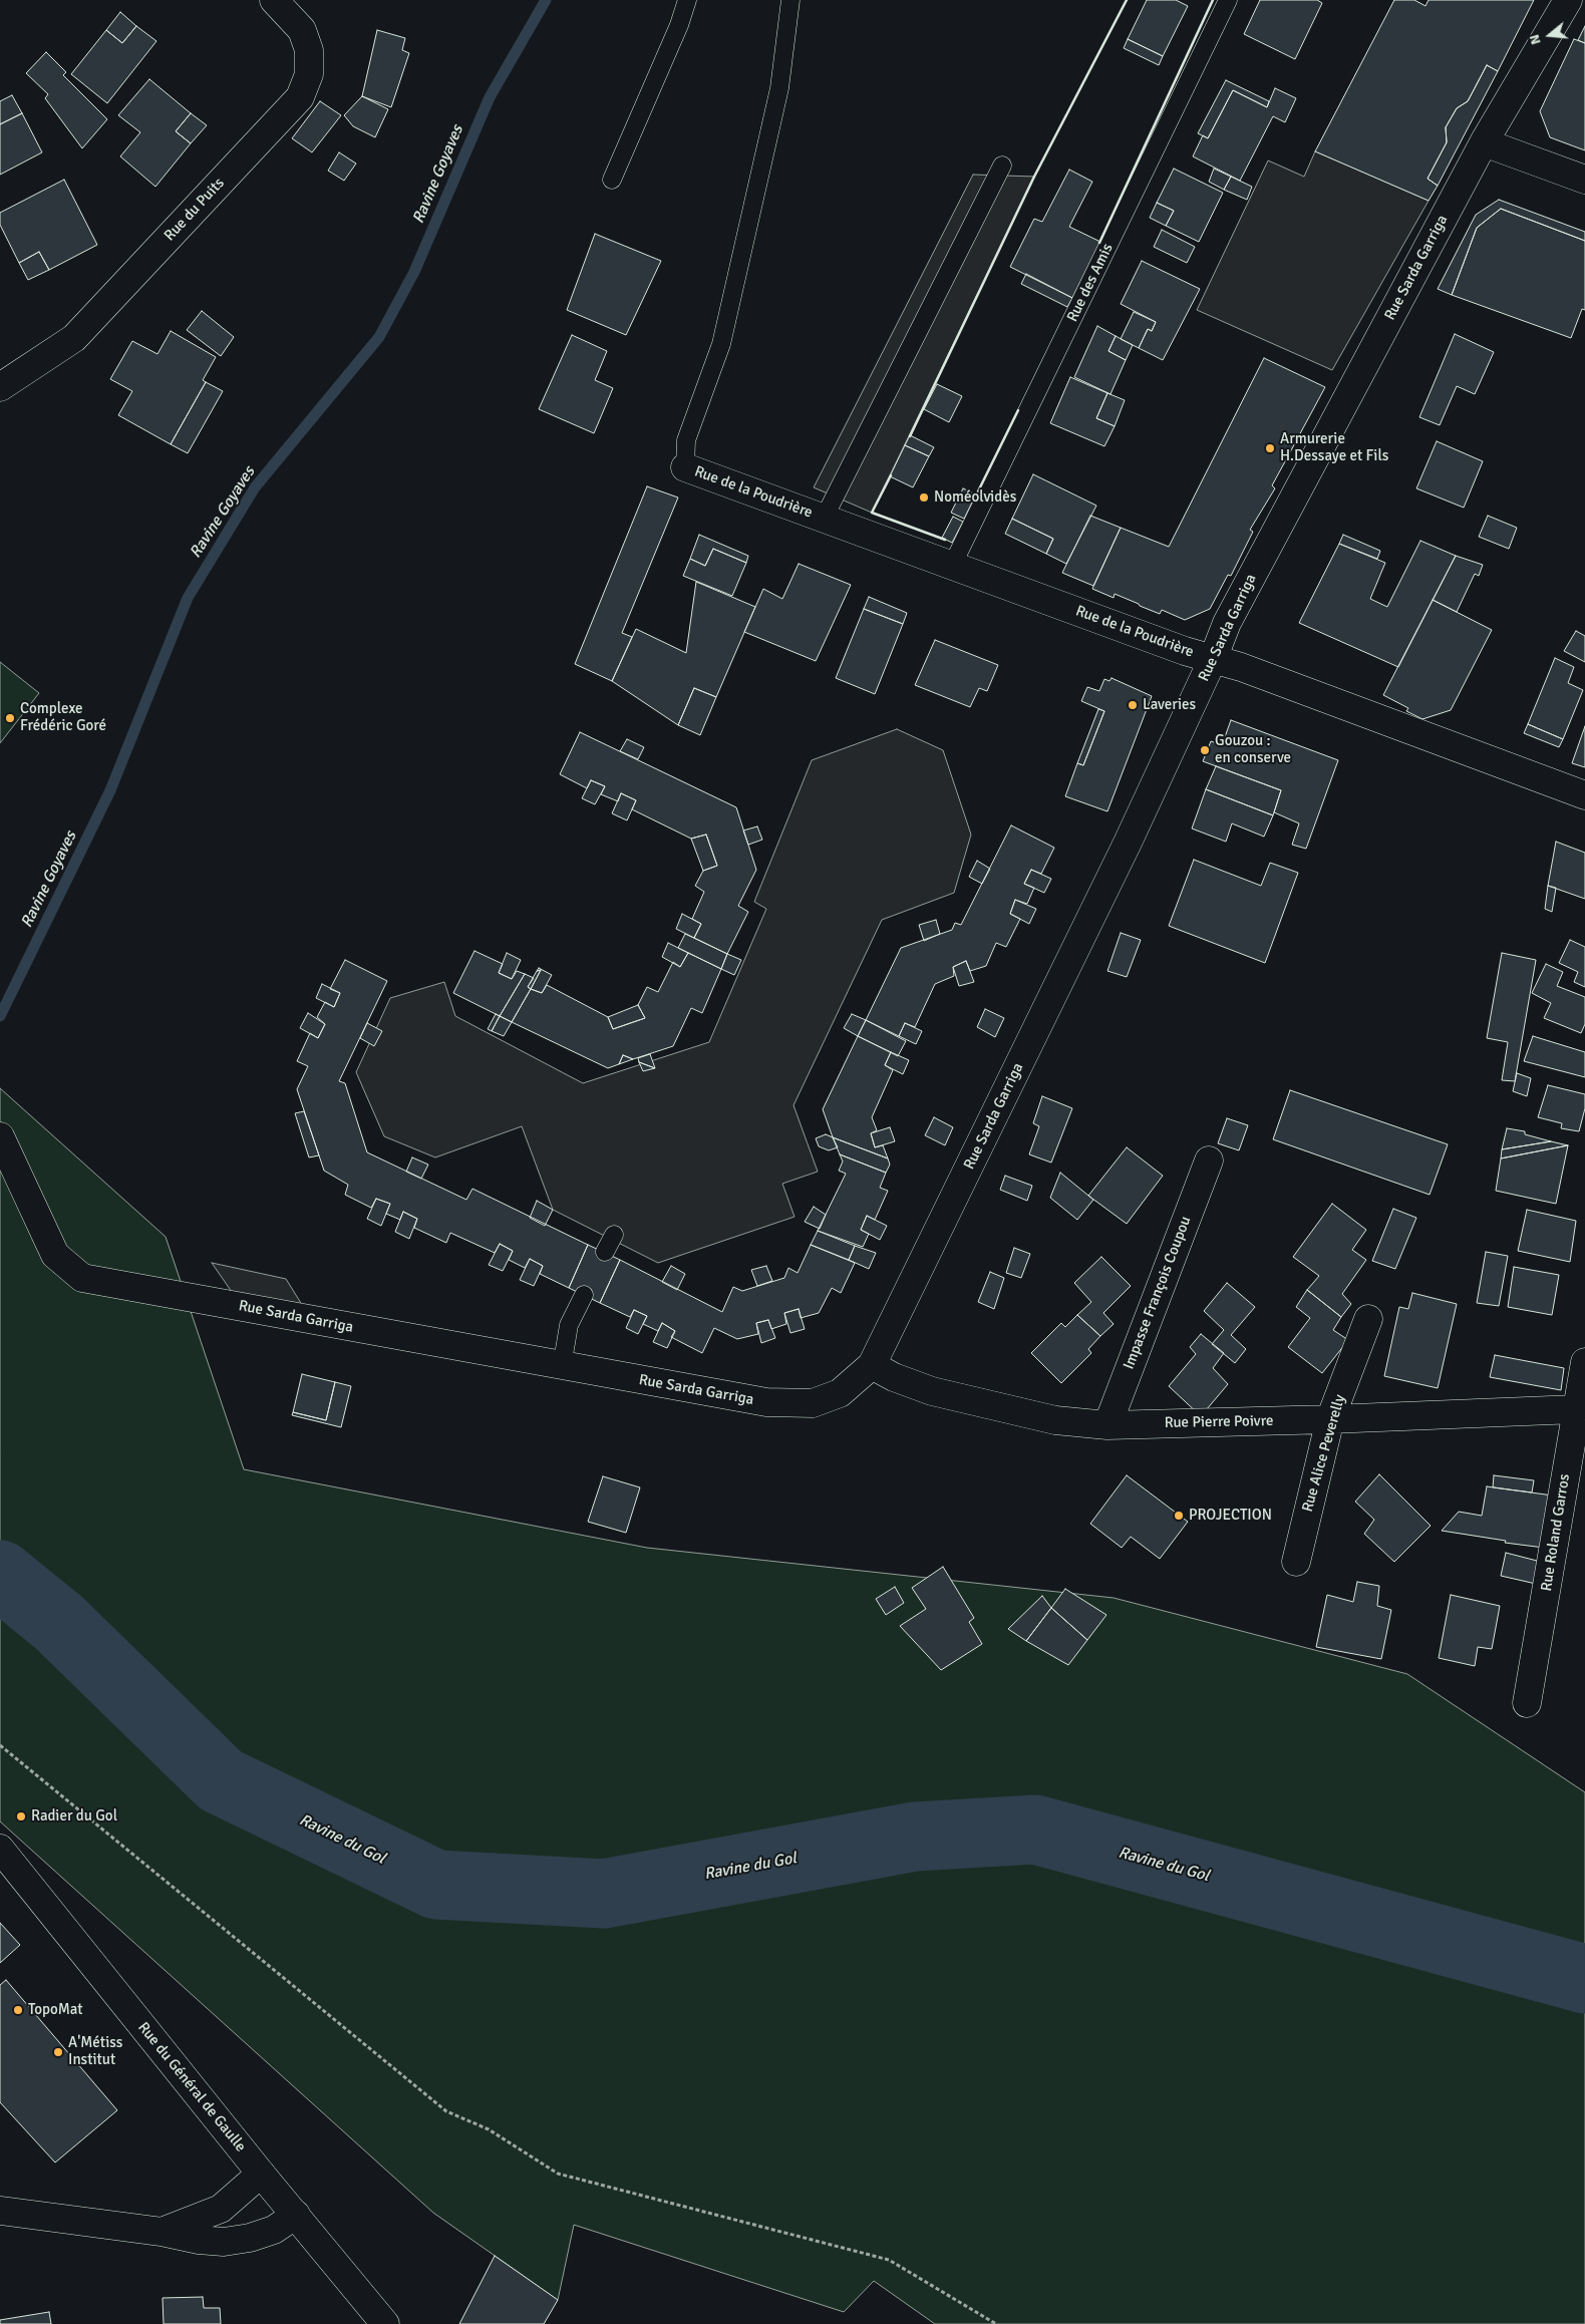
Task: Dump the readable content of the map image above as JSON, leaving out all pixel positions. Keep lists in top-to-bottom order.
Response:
{
  "streets": {
    "street": [
      "Rue du Puits",
      "Rue Sarda Garriga",
      "Rue de la Poudrière",
      "Impasse François Coupou",
      "Rue Pierre Poivre",
      "Rue Alice Peverelly",
      "Rue Roland Garros",
      "Rue du Général de Gaulle"
    ],
    "lane": ["Rue des Amis"]
  },
  "crossings": [
    ["Rue Sarda Garriga", "Rue de la Poudrière"],
    ["Rue Sarda Garriga", "Rue Pierre Poivre"],
    ["Rue des Amis", "Rue de la Poudrière"],
    ["Impasse François Coupou", "Rue Pierre Poivre"],
    ["Rue Pierre Poivre", "Rue Alice Peverelly"],
    ["Rue Pierre Poivre", "Rue Roland Garros"]
  ],
  "water": ["Ravine Goyaves", "Ravine du Gol"],
  "places": [
    "Armurerie H.Dessaye et Fils",
    "Noméolvidès",
    "Laveries",
    "Complexe Frédéric Goré",
    "Gouzou : en conserve",
    "PROJECTION",
    "Radier du Gol",
    "TopoMat",
    "A'Métiss Institut"
  ],
  "north": "left"
}
